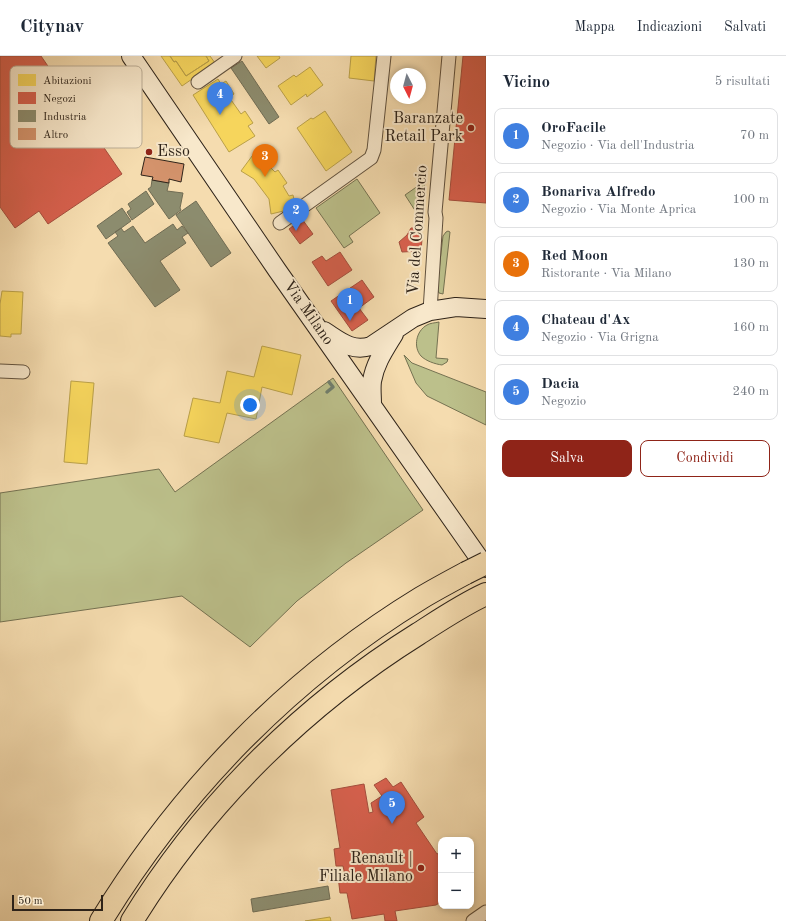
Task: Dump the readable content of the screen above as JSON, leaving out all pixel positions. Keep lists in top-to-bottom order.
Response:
{
  "streets": {
    "street": ["Via del Commercio", "Via Milano"]
  },
  "places": ["Baranzate Retail Park", "Esso", "Renault | Filiale Milano"],
  "legend": [
    "Abitazioni",
    "Negozi",
    "Industria",
    "Altro"
  ],
  "scale_bar": "50 m",
  "north": "bottom",
  "page": {
    "header": "Citynav",
    "nav": ["Mappa", "Indicazioni", "Salvati"],
    "heading": ["Vicino", "5 risultati"],
    "pins": [
      "4",
      "3",
      "2",
      "1",
      "5"
    ],
    "list": [
      {
        "mark": "1",
        "name": "OroFacile",
        "note": "Negozio · Via dell'Industria",
        "value": "70 m"
      },
      {
        "mark": "2",
        "name": "Bonariva Alfredo",
        "note": "Negozio · Via Monte Aprica",
        "value": "100 m"
      },
      {
        "mark": "3",
        "name": "Red Moon",
        "note": "Ristorante · Via Milano",
        "value": "130 m"
      },
      {
        "mark": "4",
        "name": "Chateau d'Ax",
        "note": "Negozio · Via Grigna",
        "value": "160 m"
      },
      {
        "mark": "5",
        "name": "Dacia",
        "note": "Negozio",
        "value": "240 m"
      }
    ],
    "buttons": ["Salva", "Condividi"],
    "map_buttons": ["+", "−"],
    "scale": "50 m"
  }
}
